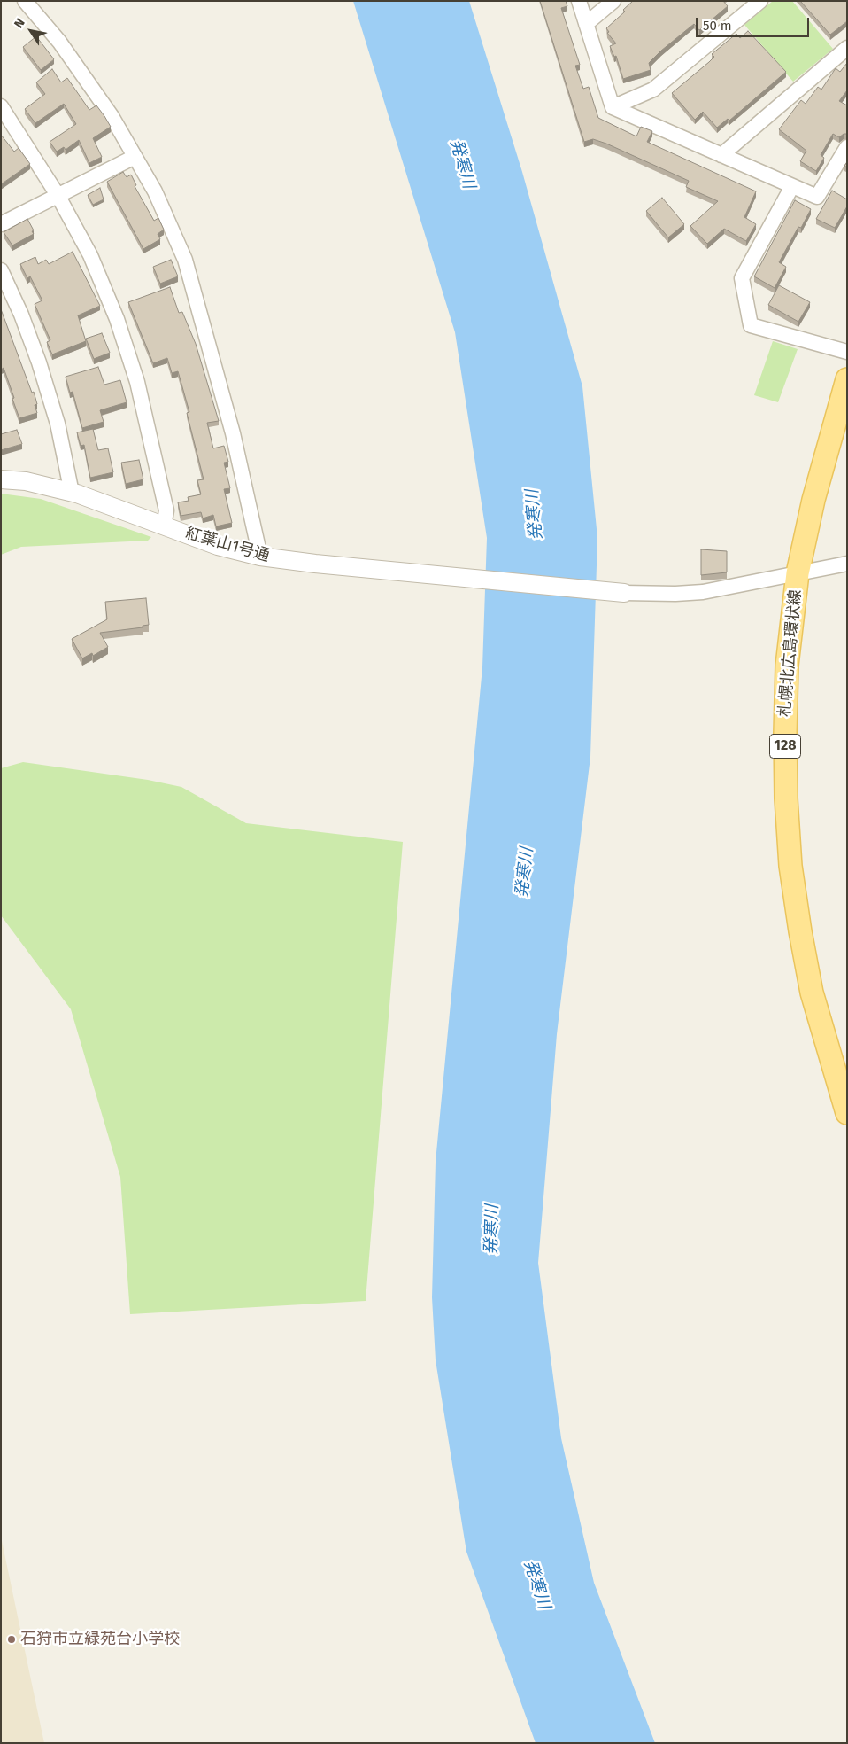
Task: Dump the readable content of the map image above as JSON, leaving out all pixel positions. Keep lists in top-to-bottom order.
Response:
{
  "streets": {
    "main road": ["札幌北広島環状線", "128"],
    "street": ["紅葉山1号通"]
  },
  "water": ["発寒川"],
  "places": ["石狩市立緑苑台小学校"],
  "scale_bar": "50 m",
  "north": "top left"
}
